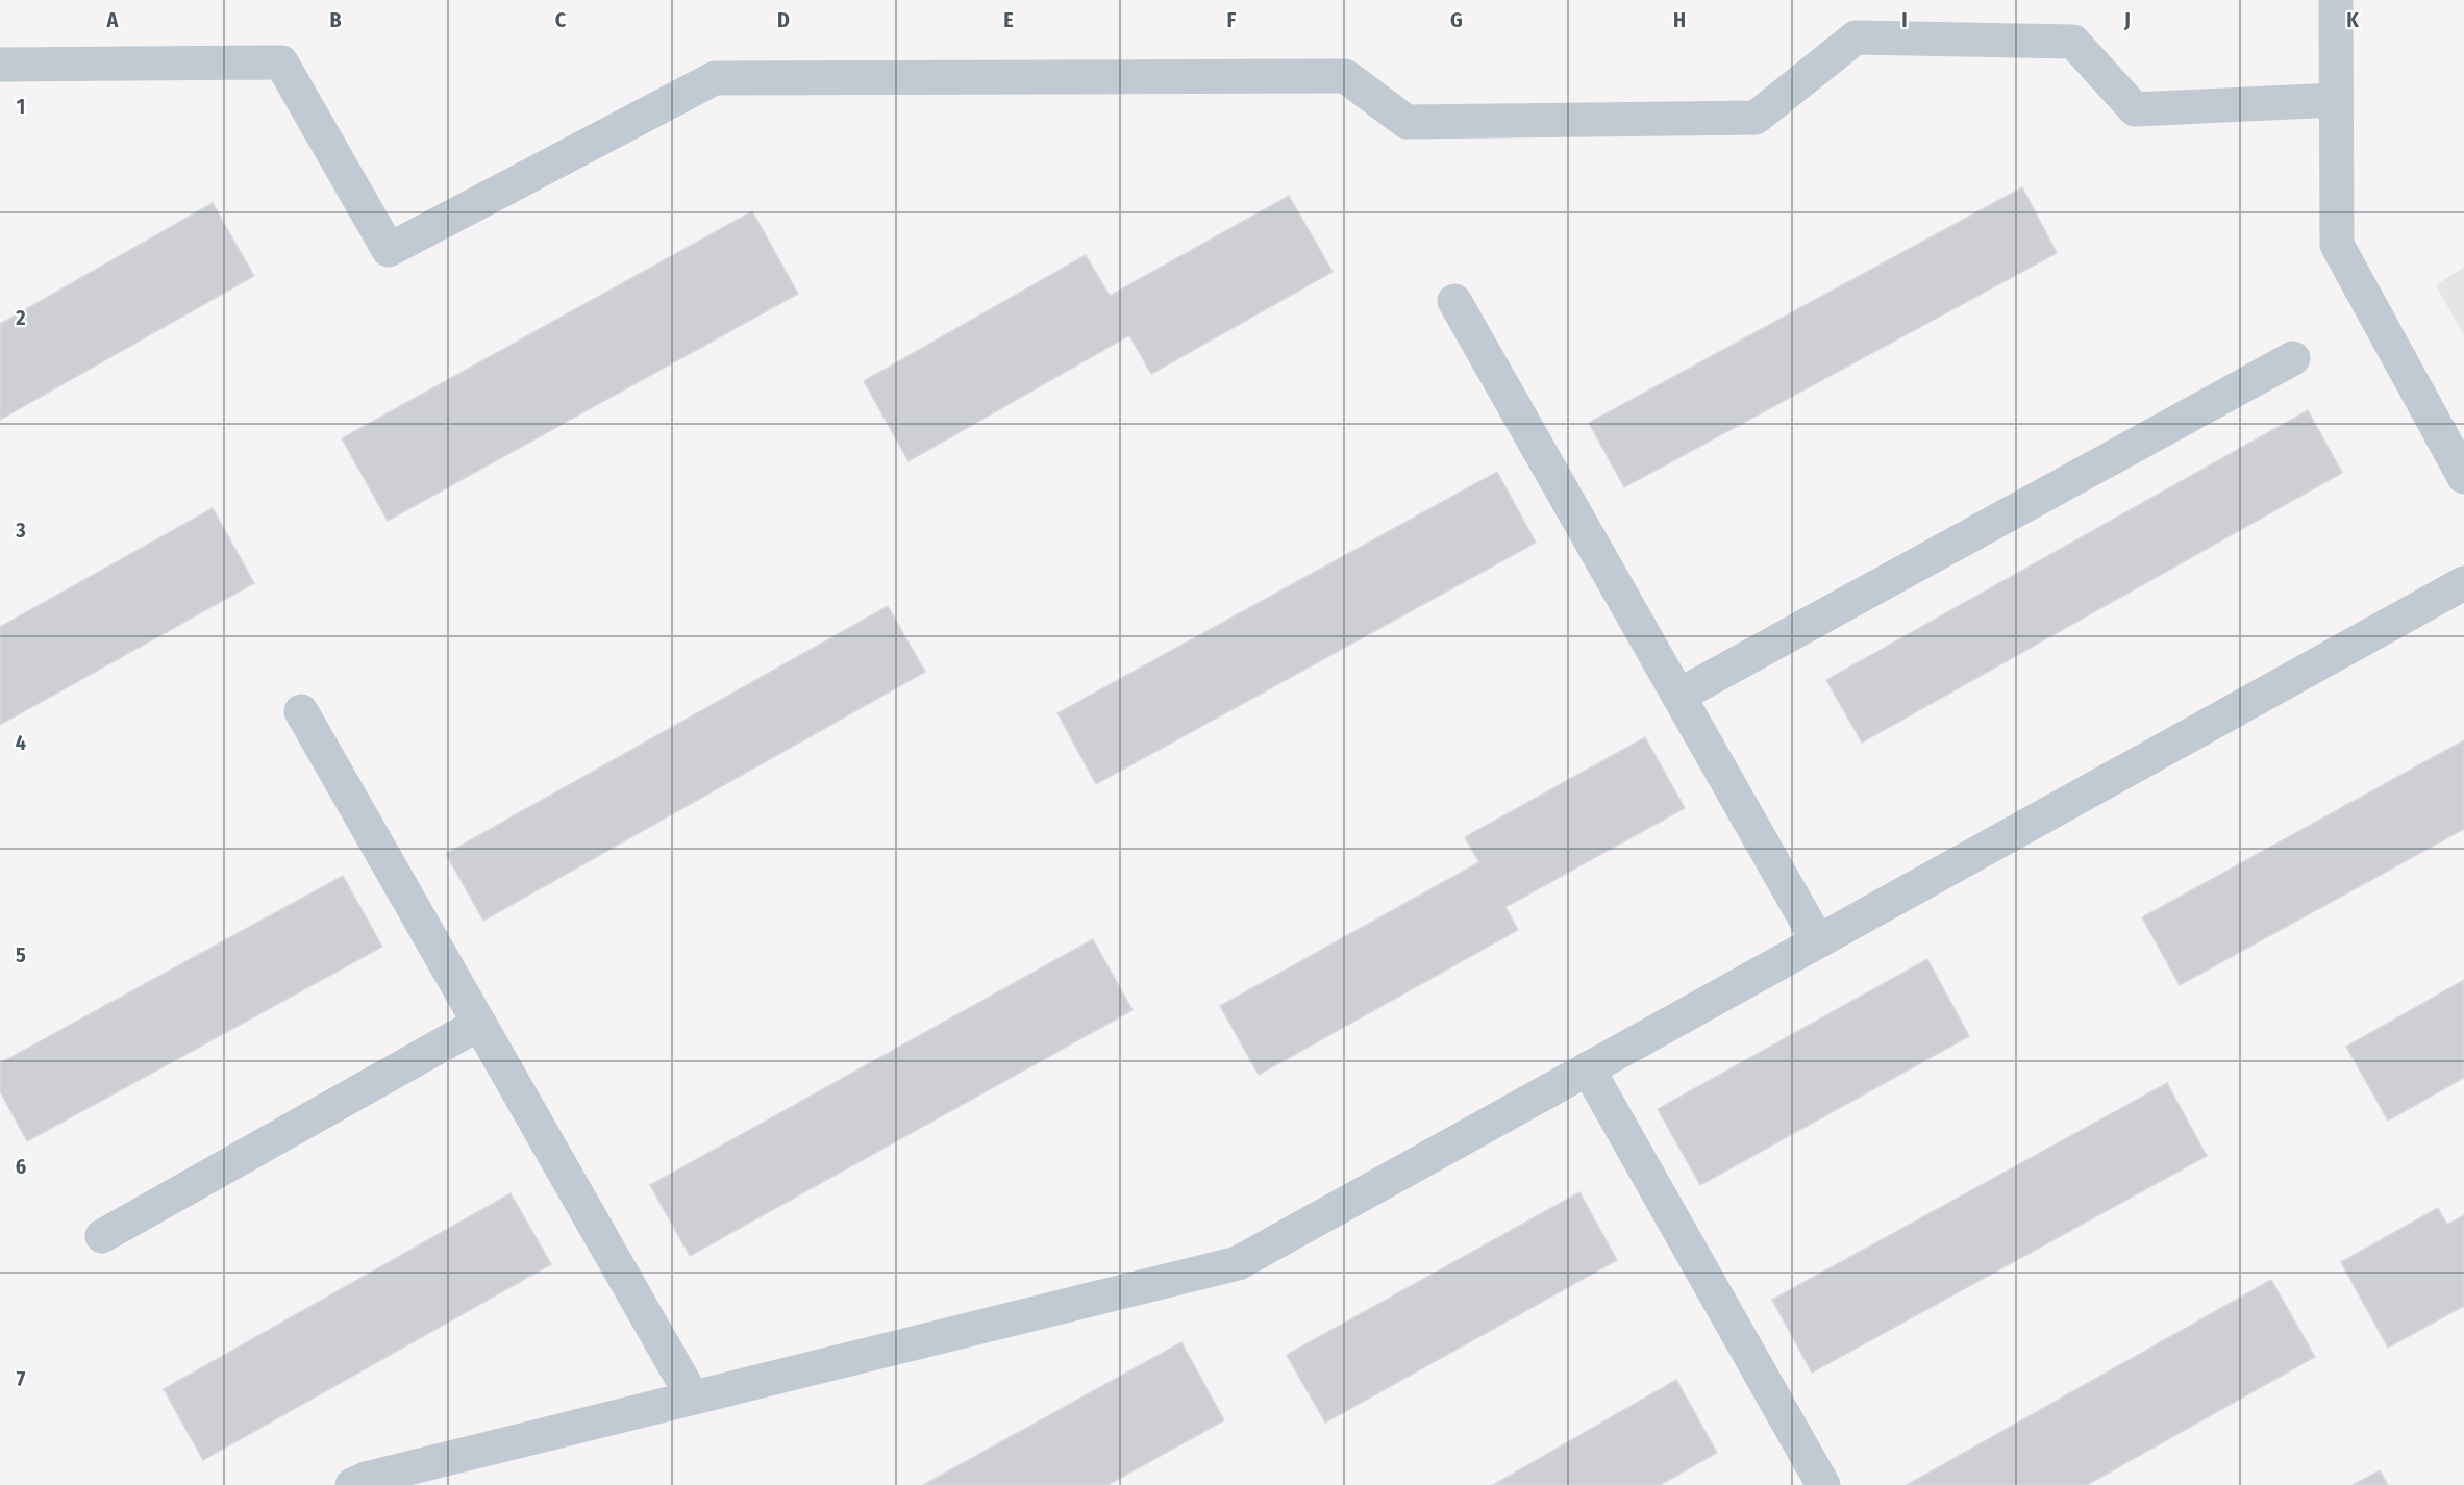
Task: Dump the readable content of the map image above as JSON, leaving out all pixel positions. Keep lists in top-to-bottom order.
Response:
{
  "grid": {
    "columns": [
      "A",
      "B",
      "C",
      "D",
      "E",
      "F",
      "G",
      "H",
      "I",
      "J",
      "K"
    ],
    "rows": [
      "1",
      "2",
      "3",
      "4",
      "5",
      "6",
      "7"
    ]
  }
}
